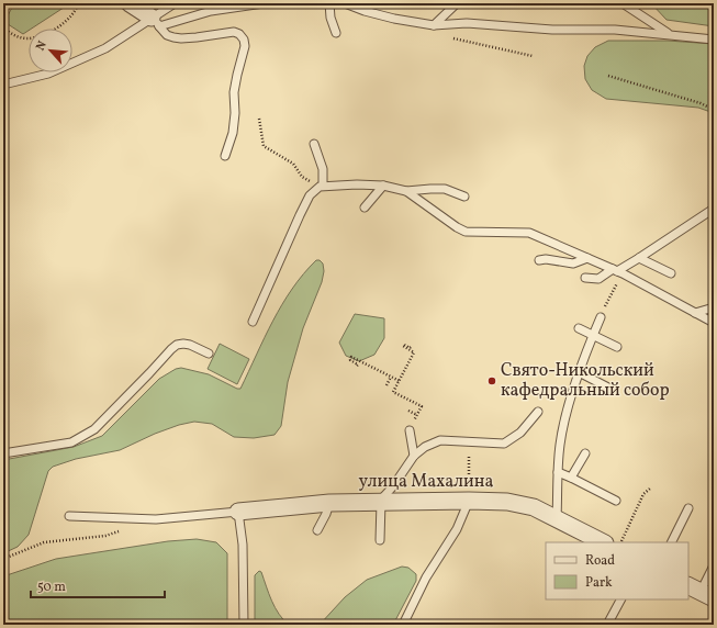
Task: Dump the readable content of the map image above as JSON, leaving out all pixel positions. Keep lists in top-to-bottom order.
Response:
{
  "streets": {
    "street": ["улица Махалина"]
  },
  "places": ["Свято-Никольский кафедральный собор"],
  "legend": ["Road", "Park"],
  "scale_bar": "50 m",
  "north": "top left"
}
